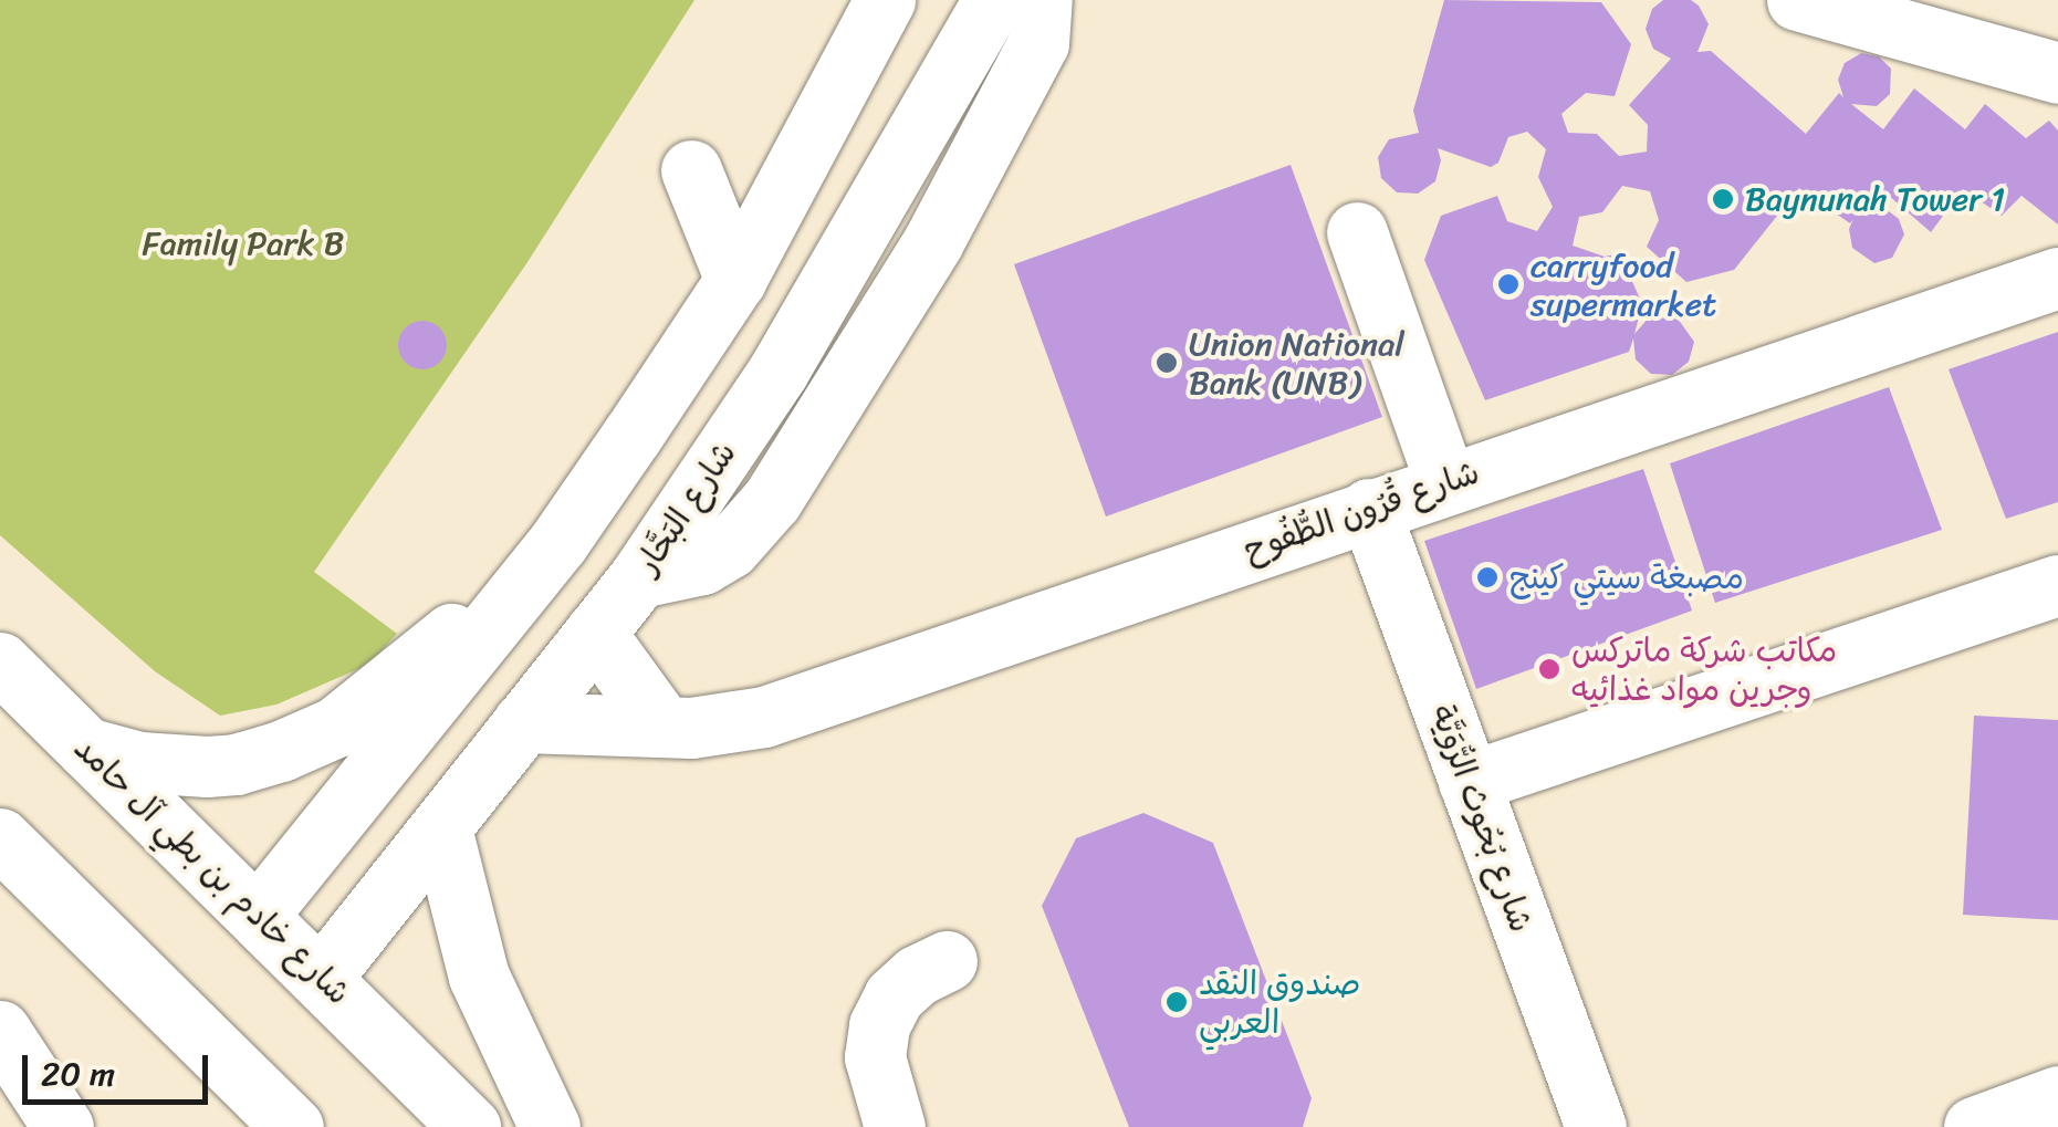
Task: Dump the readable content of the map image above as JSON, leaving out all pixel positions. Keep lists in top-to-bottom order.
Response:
{
  "streets": {
    "street": [
      "شارع البَحَّار",
      "شارع قُرُون الطُّفُوح",
      "شارع بُحُوث الرُّوَيَّة",
      "شارع خادم بن بطي آل حامد"
    ]
  },
  "crossings": [
    ["شارع البَحَّار", "شارع قُرُون الطُّفُوح"],
    ["شارع البَحَّار", "شارع خادم بن بطي آل حامد"],
    ["شارع قُرُون الطُّفُوح", "شارع بُحُوث الرُّوَيَّة"]
  ],
  "parks": ["Family Park B"],
  "places": [
    "Baynunah Tower 1",
    "carryfood supermarket",
    "Union National Bank (UNB)",
    "مصبغة سيتي كينج",
    "مكاتب شركة ماتركس وجرين مواد غذائيه",
    "صندوق النقد العربي"
  ],
  "scale_bar": "20 m"
}
